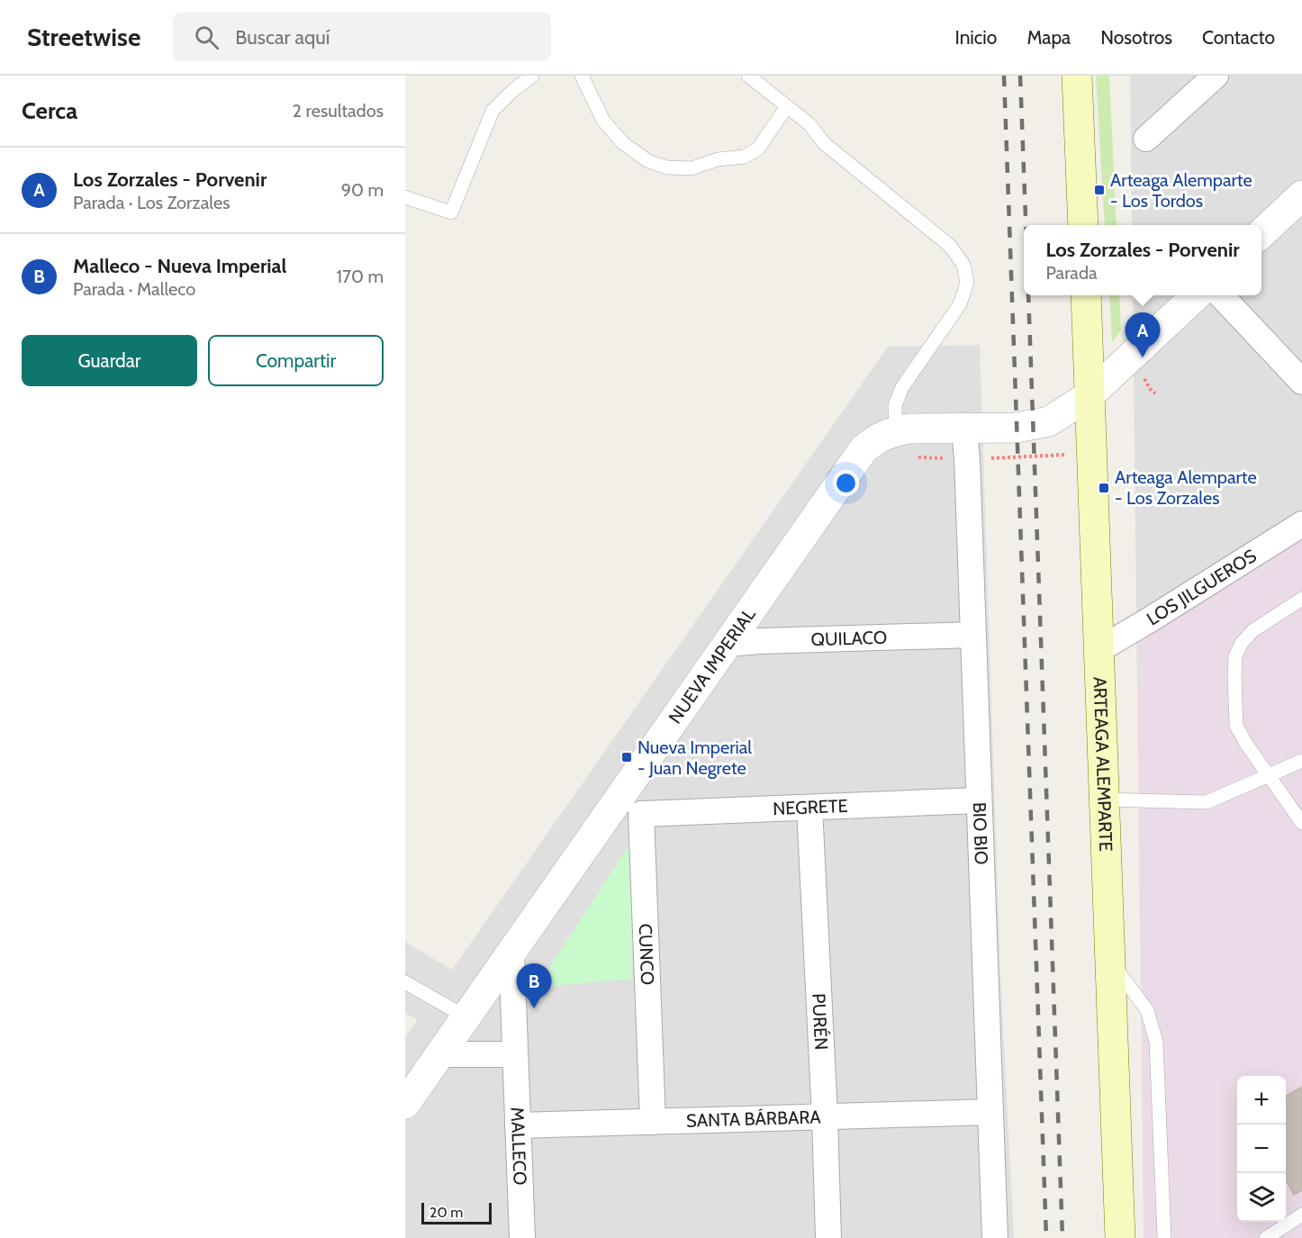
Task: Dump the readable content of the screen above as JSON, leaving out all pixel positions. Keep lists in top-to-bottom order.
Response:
{
  "streets": {
    "main road": ["ARTEAGA ALEMPARTE"],
    "street": [
      "LOS JILGUEROS",
      "QUILACO",
      "NUEVA IMPERIAL",
      "NEGRETE",
      "BIO BIO",
      "CUNCO",
      "PURÉN",
      "SANTA BÁRBARA",
      "MALLECO"
    ]
  },
  "crossings": [
    ["LOS JILGUEROS", "ARTEAGA ALEMPARTE"],
    ["QUILACO", "NUEVA IMPERIAL"],
    ["QUILACO", "BIO BIO"],
    ["NUEVA IMPERIAL", "ARTEAGA ALEMPARTE"],
    ["NUEVA IMPERIAL", "NEGRETE"],
    ["NUEVA IMPERIAL", "BIO BIO"],
    ["NUEVA IMPERIAL", "CUNCO"],
    ["NUEVA IMPERIAL", "MALLECO"],
    ["NEGRETE", "BIO BIO"],
    ["NEGRETE", "CUNCO"],
    ["NEGRETE", "PURÉN"],
    ["BIO BIO", "SANTA BÁRBARA"],
    ["CUNCO", "SANTA BÁRBARA"],
    ["PURÉN", "SANTA BÁRBARA"],
    ["SANTA BÁRBARA", "MALLECO"]
  ],
  "places": {
    "transit": ["Arteaga Alemparte - Los Tordos", "Arteaga Alemparte - Los Zorzales", "Nueva Imperial - Juan Negrete"]
  },
  "scale_bar": "20 m",
  "page": {
    "header": "Streetwise",
    "search": "Buscar aquí",
    "nav": [
      "Inicio",
      "Mapa",
      "Nosotros",
      "Contacto"
    ],
    "heading": ["Cerca", "2 resultados"],
    "list": [
      {
        "mark": "A",
        "name": "Los Zorzales - Porvenir",
        "note": "Parada · Los Zorzales",
        "value": "90 m"
      },
      {
        "mark": "B",
        "name": "Malleco - Nueva Imperial",
        "note": "Parada · Malleco",
        "value": "170 m"
      }
    ],
    "popup": ["Los Zorzales - Porvenir", "Parada"],
    "pins": ["A", "B"],
    "buttons": ["Guardar", "Compartir"],
    "map_buttons": ["+", "−"],
    "scale": "20 m"
  }
}
